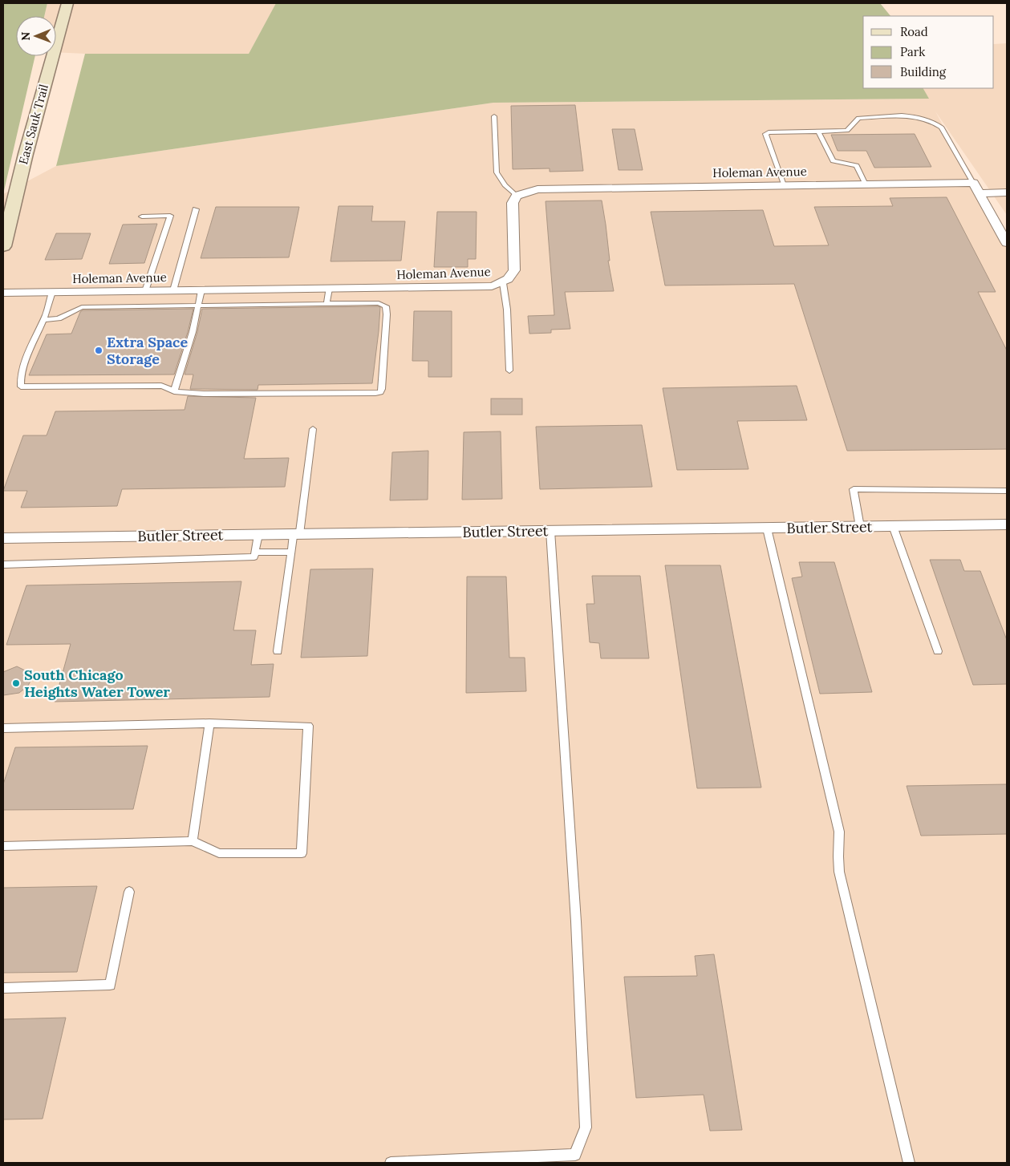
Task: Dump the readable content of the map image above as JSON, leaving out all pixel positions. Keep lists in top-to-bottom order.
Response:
{
  "streets": {
    "main road": ["East Sauk Trail"],
    "street": ["Holeman Avenue", "Butler Street"]
  },
  "places": ["Extra Space Storage", "South Chicago Heights Water Tower"],
  "legend": ["Road", "Park", "Building"],
  "north": "left"
}
